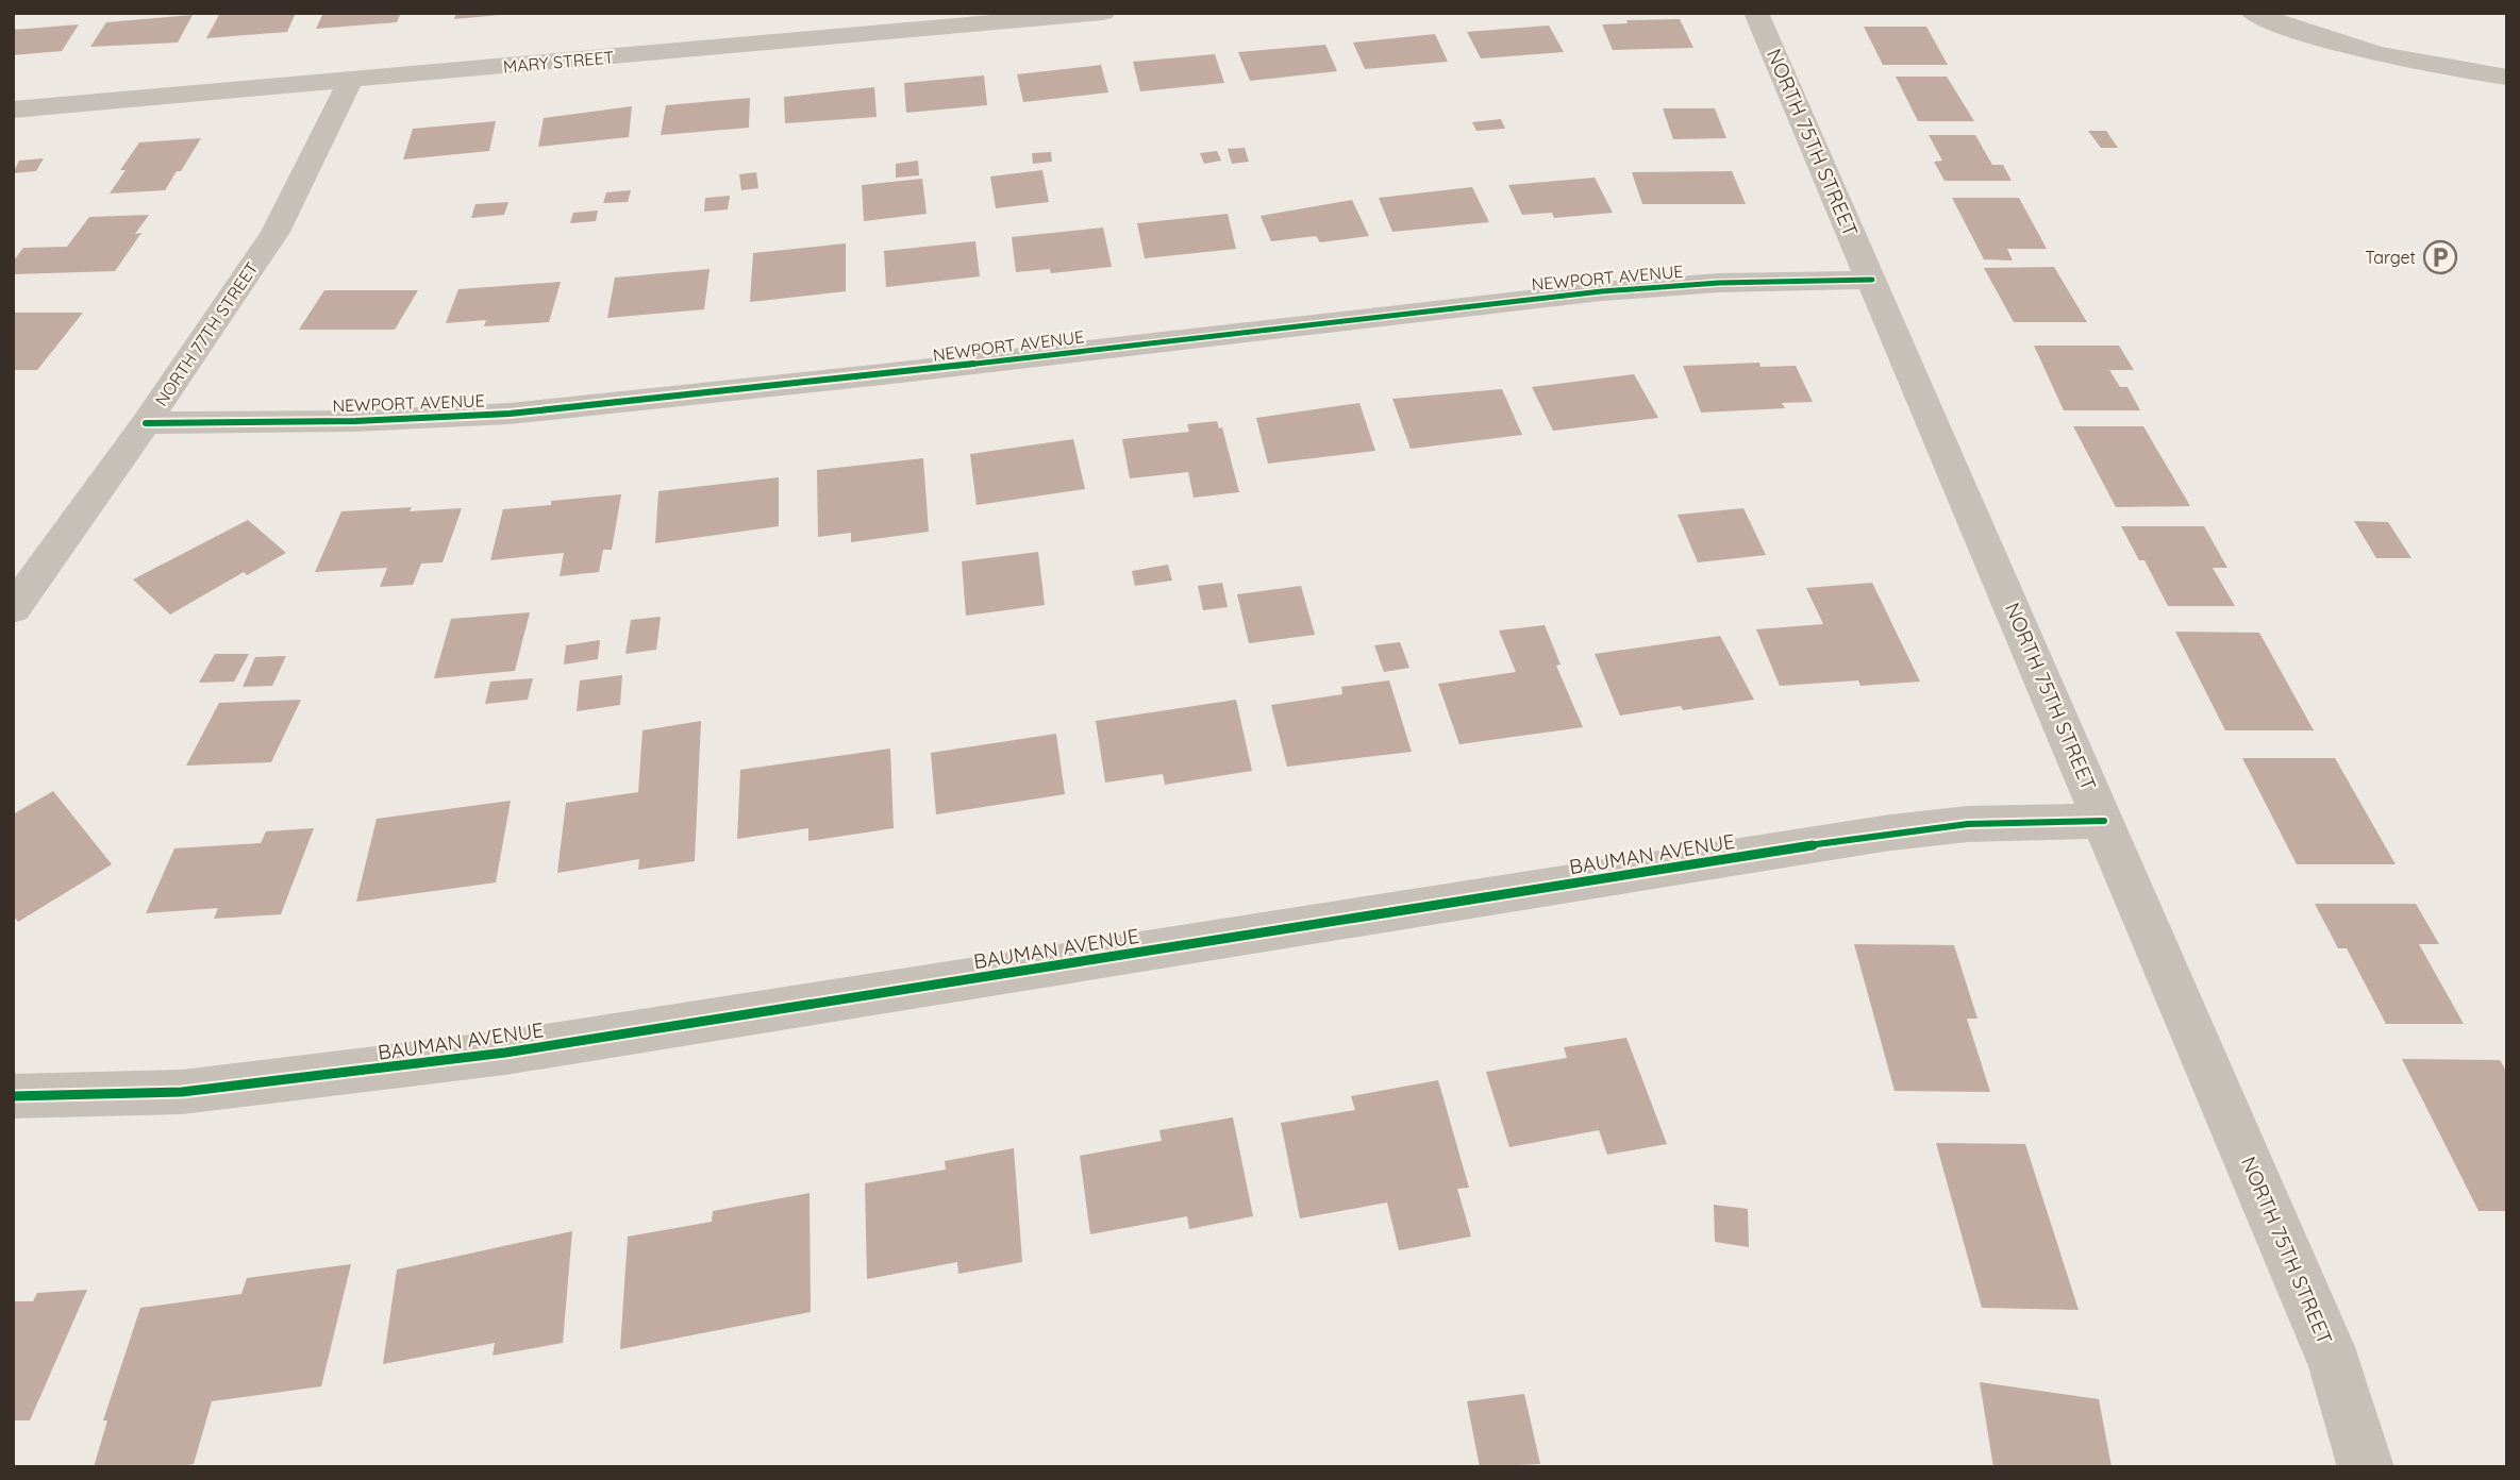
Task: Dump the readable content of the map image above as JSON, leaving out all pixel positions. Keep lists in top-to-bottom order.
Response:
{
  "streets": {
    "street": [
      "MARY STREET",
      "NORTH 75TH STREET",
      "NEWPORT AVENUE",
      "NORTH 77TH STREET",
      "BAUMAN AVENUE"
    ]
  },
  "crossings": [
    ["MARY STREET", "NORTH 77TH STREET"],
    ["NORTH 75TH STREET", "NEWPORT AVENUE"],
    ["NORTH 75TH STREET", "BAUMAN AVENUE"],
    ["NEWPORT AVENUE", "NORTH 77TH STREET"]
  ],
  "places": {
    "parking": ["Target"]
  }
}
